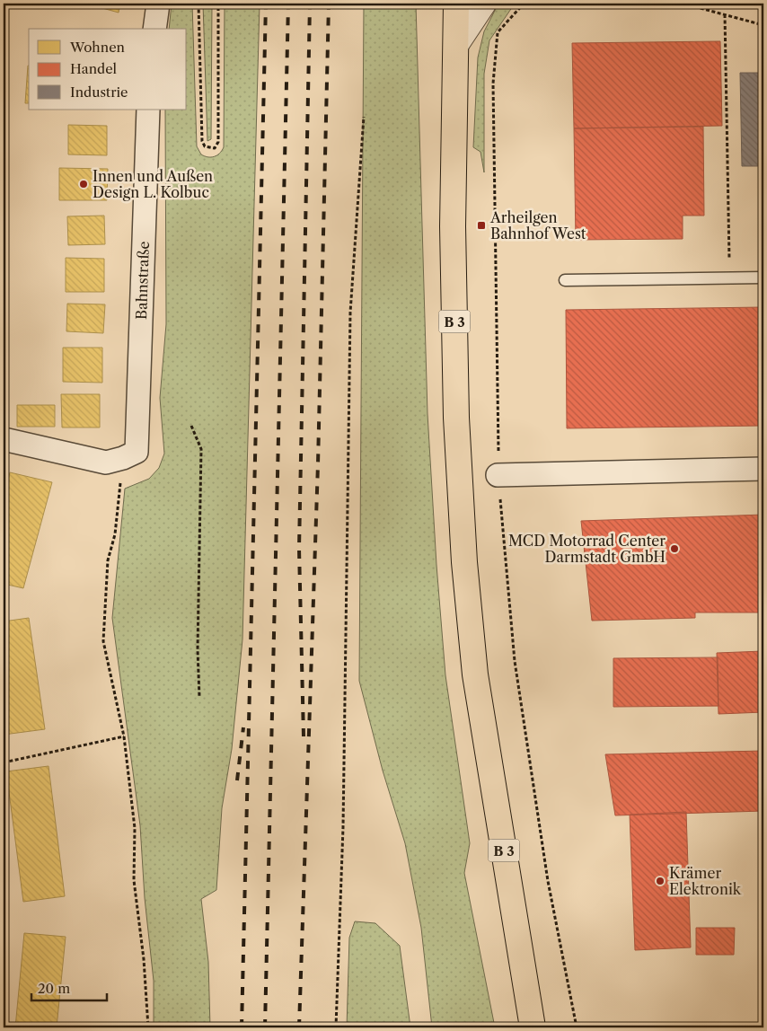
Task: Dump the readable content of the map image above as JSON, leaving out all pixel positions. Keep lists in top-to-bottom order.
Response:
{
  "streets": {
    "main road": ["B 3"],
    "street": ["Bahnstraße"]
  },
  "places": {
    "other": ["Innen und Außen Design L. Kolbuc", "MCD Motorrad Center Darmstadt GmbH", "Krämer Elektronik"],
    "transit": ["Arheilgen Bahnhof West"]
  },
  "legend": ["Wohnen", "Handel", "Industrie"],
  "scale_bar": "20 m"
}
